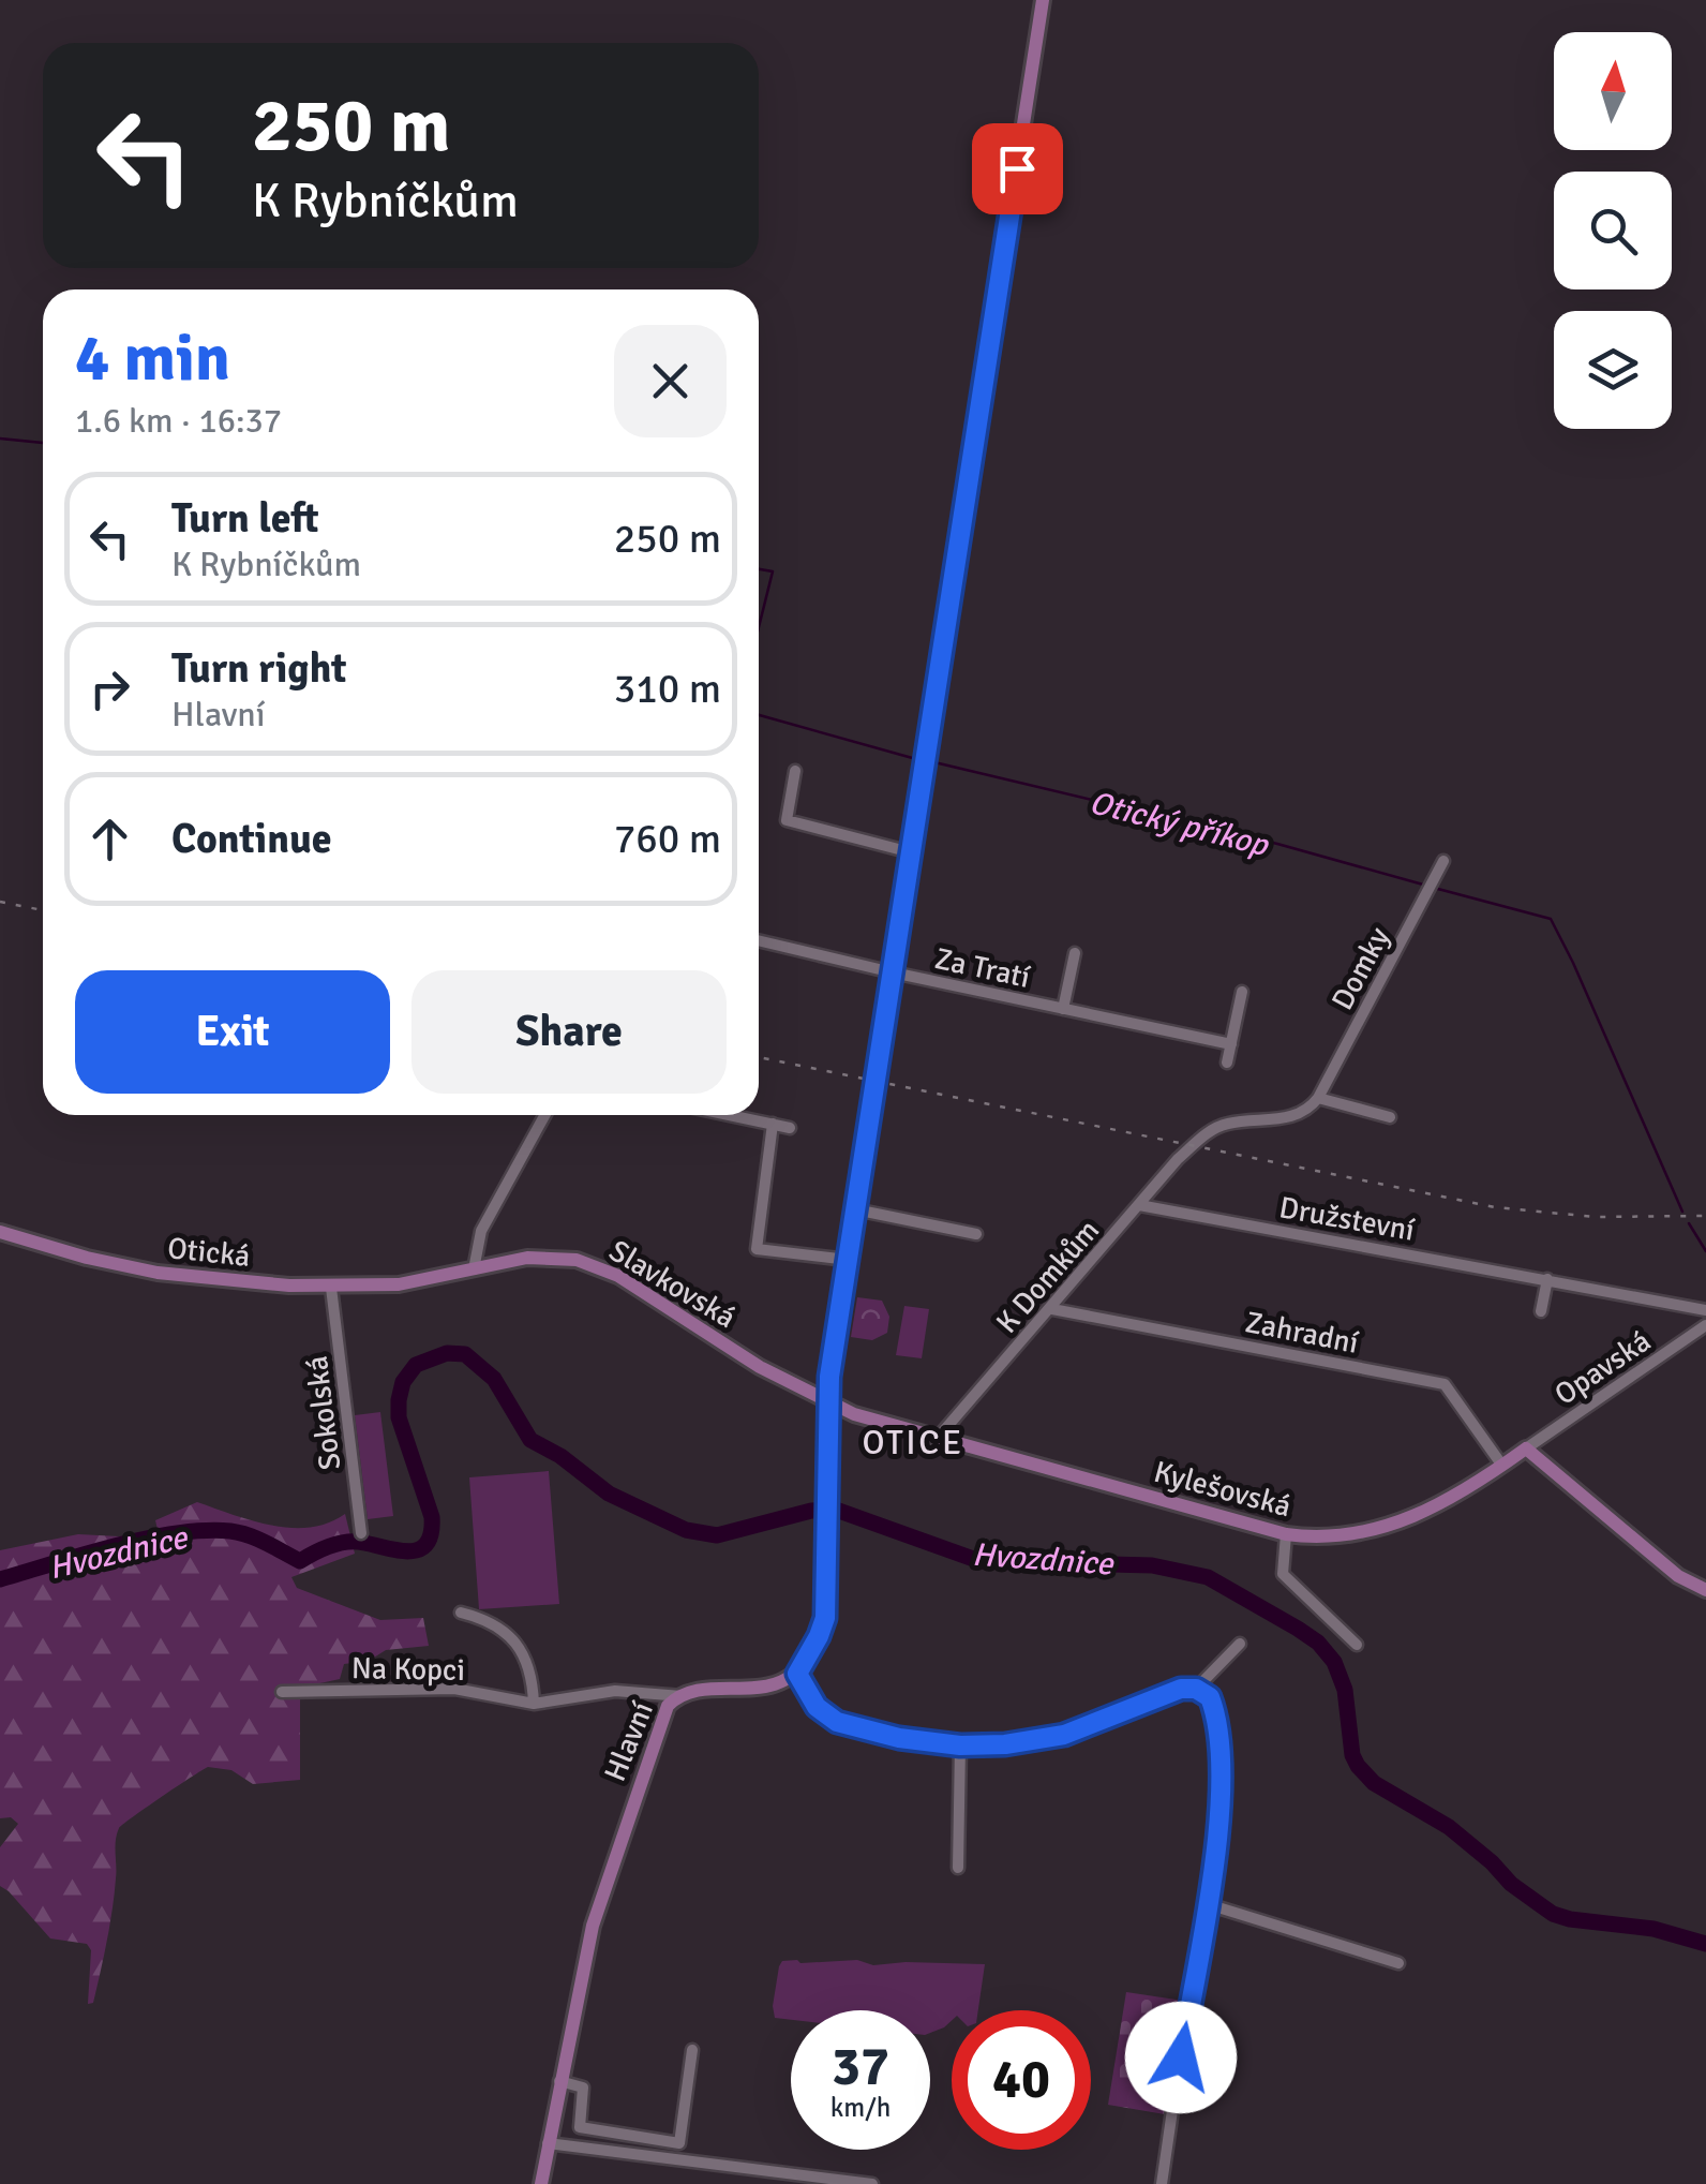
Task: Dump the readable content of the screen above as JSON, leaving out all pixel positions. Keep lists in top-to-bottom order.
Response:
{
  "streets": {
    "main road": [
      "Otická",
      "Slavkovská",
      "Kylešovská",
      "Hlavní"
    ],
    "street": [
      "Za Tratí",
      "Domky",
      "Družstevní",
      "K Domkům",
      "Zahradní",
      "Opavská",
      "Sokolská",
      "Na Kopci"
    ]
  },
  "crossings": [
    ["Domky", "K Domkům"],
    ["Družstevní", "K Domkům"],
    ["Otická", "Slavkovská"],
    ["Otická", "Sokolská"],
    ["K Domkům", "Zahradní"],
    ["K Domkům", "Kylešovská"],
    ["Slavkovská", "Kylešovská"],
    ["Zahradní", "Kylešovská"],
    ["Opavská", "Kylešovská"],
    ["Na Kopci", "Hlavní"]
  ],
  "districts": ["OTICE"],
  "water": ["Otický příkop", "Hvozdnice"],
  "north": "top",
  "page": {
    "turn": ["250 m", "K Rybníčkům"],
    "heading": ["4 min", "1.6 km · 16:37"],
    "list": [
      {
        "name": "Turn left",
        "note": "K Rybníčkům",
        "value": "250 m"
      },
      {
        "name": "Turn right",
        "note": "Hlavní",
        "value": "310 m"
      },
      {
        "name": "Continue",
        "value": "760 m"
      }
    ],
    "buttons": ["Exit", "Share"],
    "speed": "37 km/h",
    "limit": "40"
  }
}
